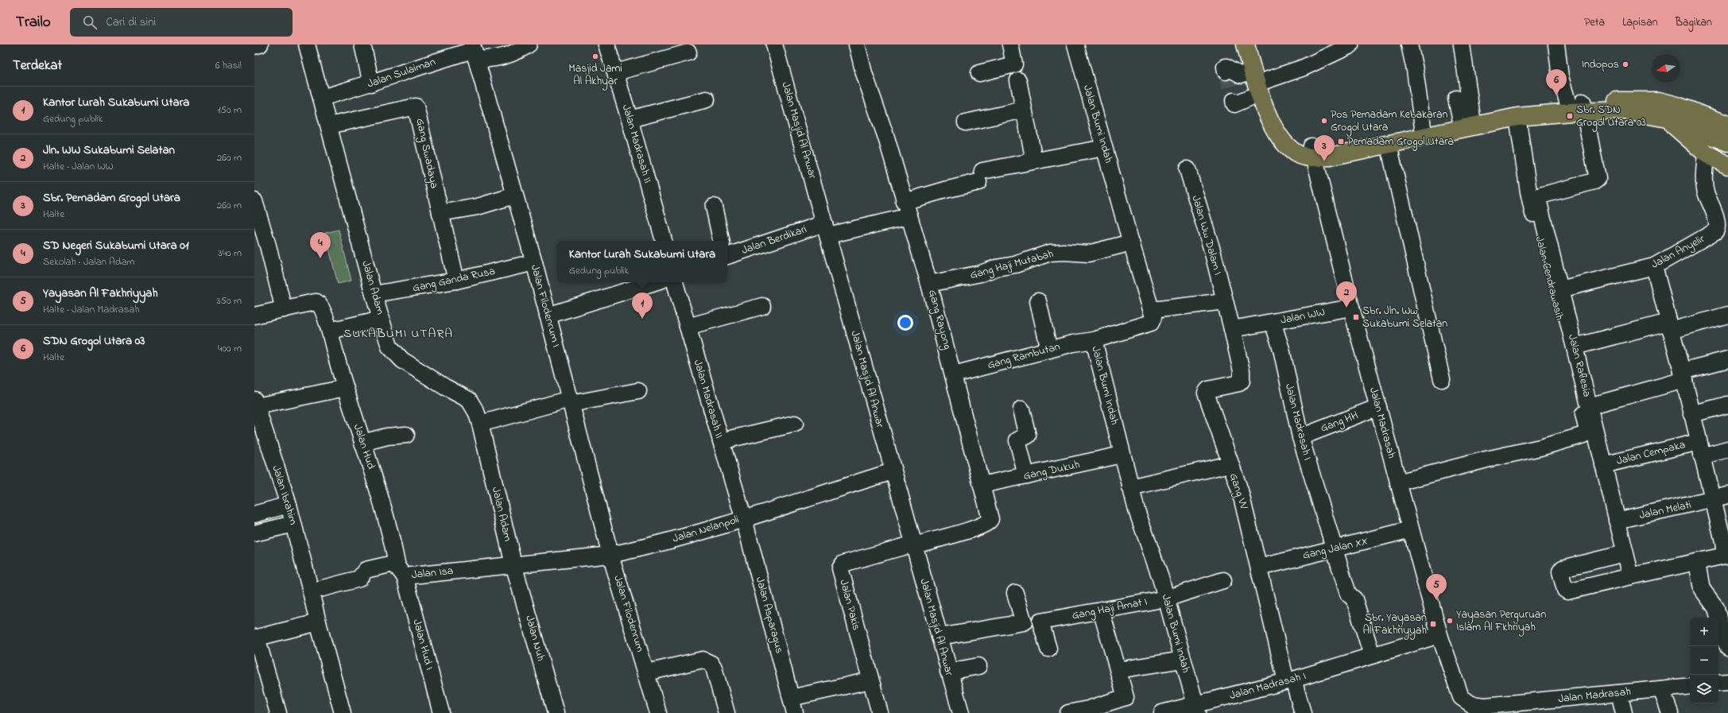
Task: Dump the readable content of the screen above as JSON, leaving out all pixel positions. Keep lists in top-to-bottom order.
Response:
{
  "streets": {
    "street": [
      "Jalan Sulaiman",
      "Jalan Bumi Indah",
      "Jalan Masjid Al Anwar",
      "Jalan Madrasah II",
      "Gang Swadaya",
      "Jalan Ww Dalam I",
      "Jalan Berdikari",
      "Jalan Anyelir",
      "Gang Haji Mutabah",
      "Jalan Cendrawasih",
      "Gang Ganda Rusa",
      "Jalan Adam",
      "Jalan Filodenrum I",
      "Jalan WW",
      "Gang Rayong",
      "Gang Rambutan",
      "Jalan Raflesia",
      "Jalan Madrasah I",
      "Gang HH",
      "Jalan Madrasah",
      "Jalan Hud",
      "Jalan Cempaka",
      "Gang Dukuh",
      "Gang VV",
      "Jalan Ibrahim",
      "Jalan Melati",
      "Jalan Nelanpoli",
      "Gang Jalan XX",
      "Jalan Isa",
      "Jalan Pakis",
      "Gang Haji Amat I",
      "Jalan Filodenrum",
      "Jalan Asparagus",
      "Jalan Nuh",
      "Jalan Hud I"
    ]
  },
  "crossings": [
    ["Jalan Sulaiman", "Jalan Adam"],
    ["Jalan Sulaiman", "Jalan Filodenrum I"],
    ["Jalan Bumi Indah", "Jalan Berdikari"],
    ["Jalan Bumi Indah", "Gang Haji Mutabah"],
    ["Jalan Bumi Indah", "Gang Rambutan"],
    ["Jalan Bumi Indah", "Jalan Madrasah I"],
    ["Jalan Bumi Indah", "Gang Dukuh"],
    ["Jalan Bumi Indah", "Gang Haji Amat I"],
    ["Jalan Masjid Al Anwar", "Jalan Berdikari"],
    ["Jalan Masjid Al Anwar", "Gang Rayong"],
    ["Jalan Masjid Al Anwar", "Jalan Nelanpoli"],
    ["Jalan Masjid Al Anwar", "Jalan Pakis"],
    ["Jalan Madrasah II", "Jalan Nelanpoli"],
    ["Jalan Madrasah II", "Jalan Asparagus"],
    ["Gang Swadaya", "Gang Ganda Rusa"],
    ["Gang Swadaya", "Jalan Adam"],
    ["Jalan Berdikari", "Gang Rayong"],
    ["Jalan Anyelir", "Jalan Raflesia"],
    ["Gang Haji Mutabah", "Gang Rayong"],
    ["Jalan Cendrawasih", "Jalan Madrasah"],
    ["Gang Ganda Rusa", "Jalan Adam"],
    ["Gang Ganda Rusa", "Jalan Filodenrum I"],
    ["Jalan Adam", "Jalan Nelanpoli"],
    ["Jalan Adam", "Jalan Isa"],
    ["Jalan Adam", "Jalan Nuh"],
    ["Jalan Filodenrum I", "Jalan Nelanpoli"],
    ["Jalan Filodenrum I", "Jalan Filodenrum"],
    ["Jalan WW", "Jalan Madrasah I"],
    ["Jalan WW", "Jalan Madrasah"],
    ["Gang Rayong", "Gang Rambutan"],
    ["Gang Rayong", "Gang Dukuh"],
    ["Gang Rayong", "Jalan Pakis"],
    ["Jalan Raflesia", "Jalan Cempaka"],
    ["Jalan Raflesia", "Jalan Melati"],
    ["Jalan Madrasah I", "Gang HH"],
    ["Jalan Madrasah I", "Jalan Madrasah"],
    ["Jalan Madrasah I", "Gang VV"],
    ["Jalan Madrasah I", "Gang Jalan XX"],
    ["Gang HH", "Jalan Madrasah"],
    ["Jalan Madrasah", "Gang Jalan XX"],
    ["Jalan Hud", "Jalan Isa"],
    ["Jalan Hud", "Jalan Hud I"],
    ["Gang VV", "Gang Jalan XX"],
    ["Jalan Ibrahim", "Jalan Isa"],
    ["Jalan Nelanpoli", "Jalan Isa"],
    ["Jalan Nelanpoli", "Jalan Filodenrum"],
    ["Jalan Nelanpoli", "Jalan Asparagus"],
    ["Jalan Nelanpoli", "Jalan Nuh"],
    ["Jalan Isa", "Jalan Nuh"],
    ["Jalan Isa", "Jalan Hud I"]
  ],
  "districts": ["SUKABUMI UTARA"],
  "places": {
    "other": [
      "Masjid Jami Al Akhyar",
      "Indopos",
      "Pos Pemadam Kebakaran Grogol Utara",
      "Yayasan Perguruan Islam Al Fkhriyah"
    ],
    "transit": [
      "Sbr. SDN Grogol Utara 03",
      "Pemadam Grogol Utara",
      "Sbr. Jln. Ww Sukabumi Selatan",
      "Sbr. Yayasan Al Fakhriyyah"
    ]
  },
  "north": "left",
  "page": {
    "header": "Trailo",
    "search": "Cari di sini",
    "nav": ["Peta", "Lapisan", "Bagikan"],
    "heading": ["Terdekat", "6 hasil"],
    "pins": [
      "6",
      "3",
      "4",
      "2",
      "1",
      "5"
    ],
    "list": [
      {
        "mark": "1",
        "name": "Kantor Lurah Sukabumi Utara",
        "note": "Gedung publik",
        "value": "150 m"
      },
      {
        "mark": "2",
        "name": "Jln. WW Sukabumi Selatan",
        "note": "Halte · Jalan WW",
        "value": "260 m"
      },
      {
        "mark": "3",
        "name": "Sbr. Pemadam Grogol Utara",
        "note": "Halte",
        "value": "260 m"
      },
      {
        "mark": "4",
        "name": "SD Negeri Sukabumi Utara 01",
        "note": "Sekolah · Jalan Adam",
        "value": "340 m"
      },
      {
        "mark": "5",
        "name": "Yayasan Al Fakhriyyah",
        "note": "Halte · Jalan Madrasah",
        "value": "350 m"
      },
      {
        "mark": "6",
        "name": "SDN Grogol Utara 03",
        "note": "Halte",
        "value": "400 m"
      }
    ],
    "popup": ["Kantor Lurah Sukabumi Utara", "Gedung publik"],
    "map_buttons": ["+", "−"]
  }
}
